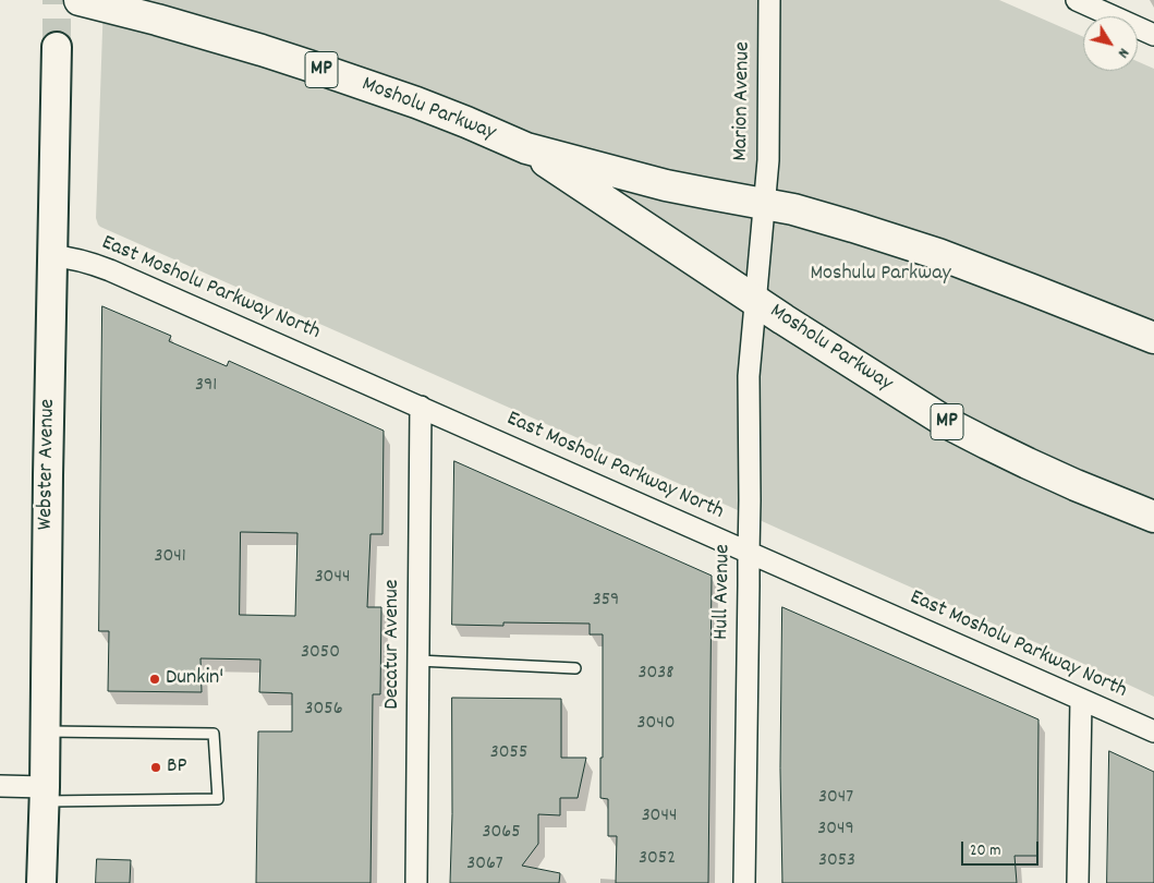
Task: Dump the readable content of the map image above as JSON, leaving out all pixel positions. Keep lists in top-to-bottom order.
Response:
{
  "streets": {
    "main road": ["MP", "Mosholu Parkway", "Webster Avenue"],
    "street": [
      "Marion Avenue",
      "East Mosholu Parkway North",
      "Hull Avenue",
      "Decatur Avenue"
    ]
  },
  "crossings": [
    ["Marion Avenue", "Mosholu Parkway"],
    ["Marion Avenue", "Hull Avenue"],
    ["Mosholu Parkway", "Hull Avenue"],
    ["East Mosholu Parkway North", "Webster Avenue"],
    ["East Mosholu Parkway North", "Hull Avenue"],
    ["East Mosholu Parkway North", "Decatur Avenue"]
  ],
  "parks": ["Moshulu Parkway"],
  "places": ["Dunkin'", "BP"],
  "house_numbers": [
    "391",
    "3041",
    "3044",
    "359",
    "3050",
    "3038",
    "3056",
    "3040",
    "3055",
    "3047",
    "3044",
    "3049",
    "3065",
    "3052",
    "3053",
    "3067"
  ],
  "scale_bar": "20 m",
  "north": "bottom right"
}
